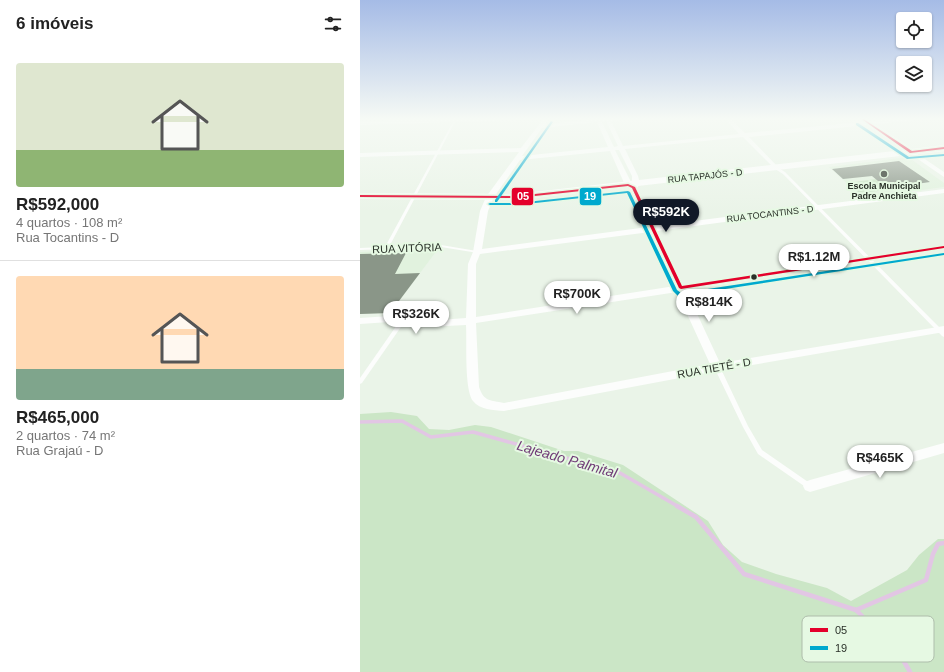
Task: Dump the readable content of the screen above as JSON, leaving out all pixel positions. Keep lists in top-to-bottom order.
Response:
{
  "streets": {
    "street": ["RUA TAPAJÓS - D", "RUA TOCANTINS - D", "RUA TIETÊ - D"],
    "lane": ["RUA VITÓRIA"]
  },
  "crossings": [
    ["RUA TOCANTINS - D", "RUA VITÓRIA"]
  ],
  "water": ["Lajeado Palmital"],
  "places": ["Escola Municipal Padre Anchieta"],
  "lines": ["transit line 05", "transit line 19"],
  "legend": ["05", "19"],
  "page": {
    "heading": "6 imóveis",
    "list": [
      {
        "name": "R$592,000",
        "note": "4 quartos · 108 m² · Rua Tocantins - D"
      },
      {
        "name": "R$465,000",
        "note": "2 quartos · 74 m² · Rua Grajaú - D"
      }
    ],
    "price": [
      "R$592K",
      "R$1.12M",
      "R$700K",
      "R$814K",
      "R$326K",
      "R$465K"
    ]
  }
}
